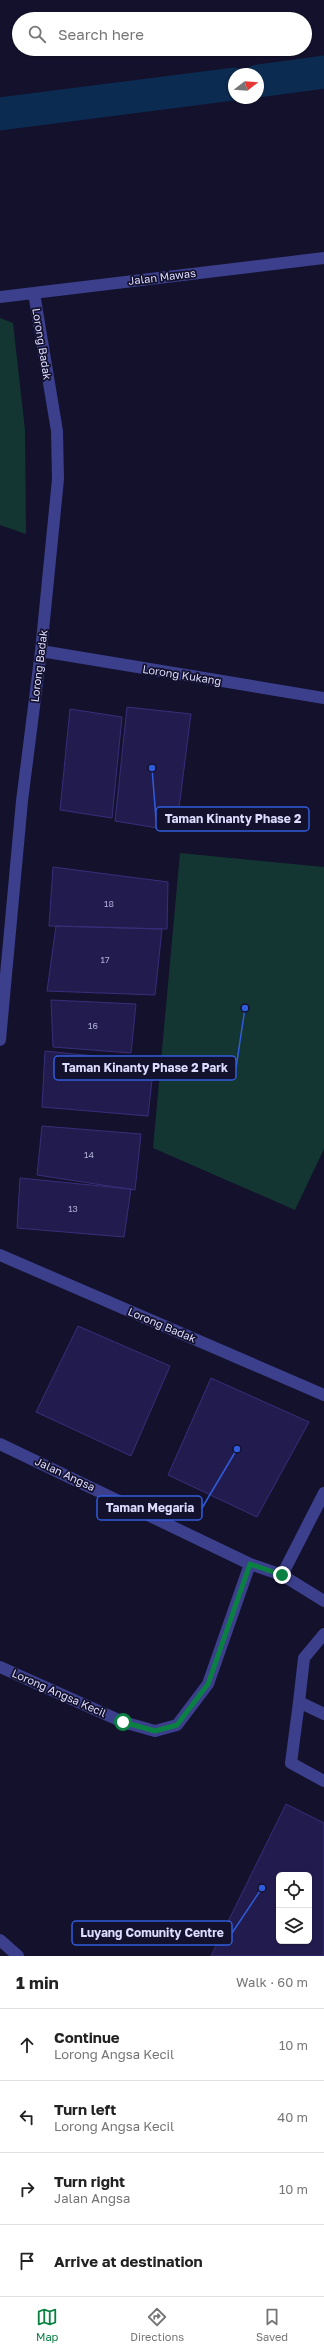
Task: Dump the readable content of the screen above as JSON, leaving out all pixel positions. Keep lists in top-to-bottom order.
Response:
{
  "streets": {
    "street": [
      "Jalan Mawas",
      "Lorong Badak",
      "Lorong Kukang",
      "Jalan Angsa",
      "Lorong Angsa Kecil"
    ]
  },
  "crossings": [
    ["Jalan Mawas", "Lorong Badak"],
    ["Lorong Badak", "Lorong Kukang"],
    ["Jalan Angsa", "Lorong Angsa Kecil"]
  ],
  "places": [
    "Taman Kinanty Phase 2",
    "Taman Kinanty Phase 2 Park",
    "Taman Megaria",
    "Luyang Comunity Centre"
  ],
  "house_numbers": [
    "18",
    "17",
    "16",
    "14",
    "13"
  ],
  "north": "right",
  "page": {
    "search": "Search here",
    "heading": ["1 min", "Walk · 60 m"],
    "list": [
      ["Continue", "Lorong Angsa Kecil", "10 m"],
      ["Turn left", "Lorong Angsa Kecil", "40 m"],
      ["Turn right", "Jalan Angsa", "10 m"],
      "Arrive at destination"
    ],
    "nav": ["Map", "Directions", "Saved"]
  }
}
